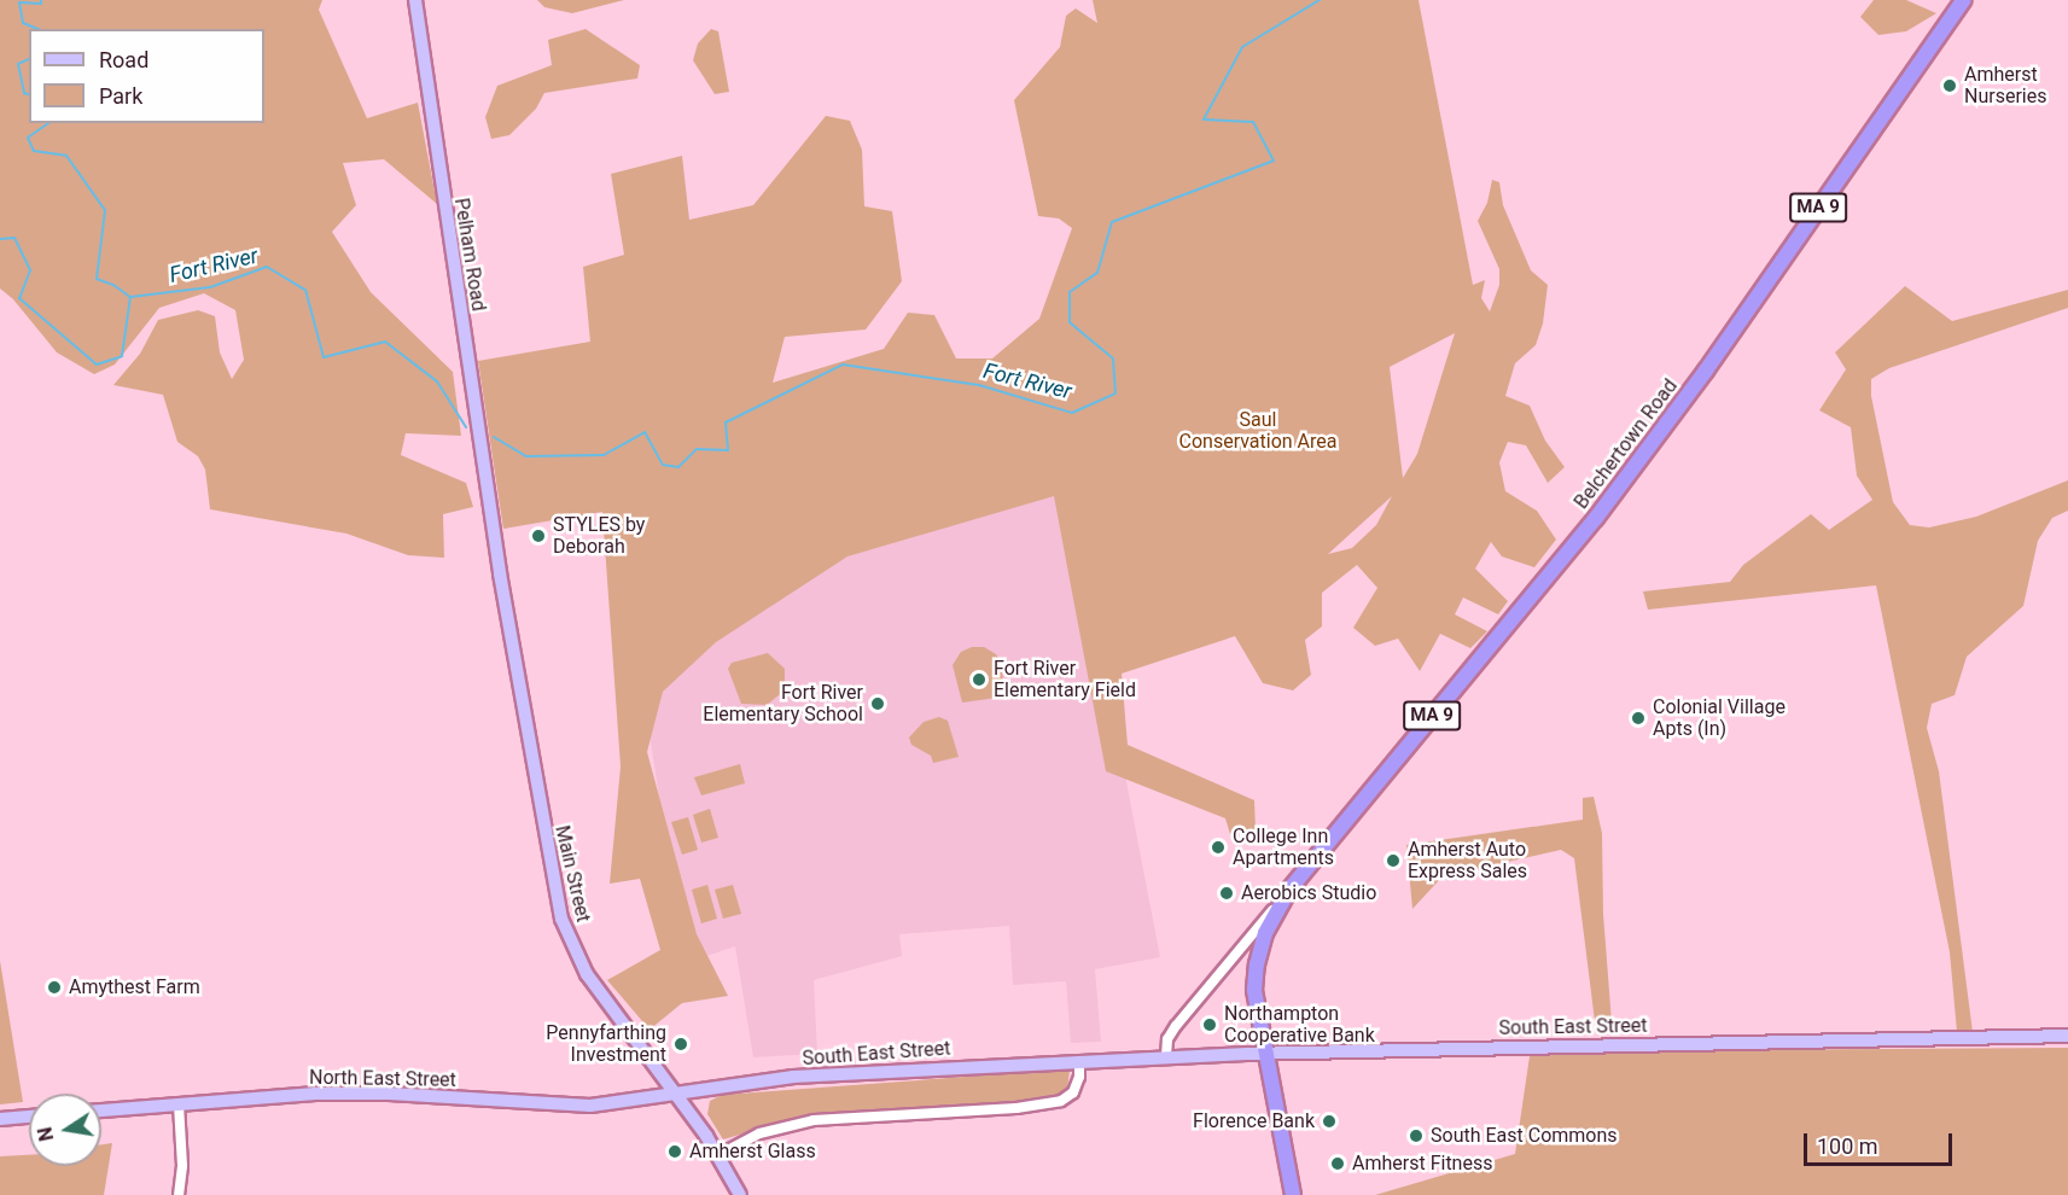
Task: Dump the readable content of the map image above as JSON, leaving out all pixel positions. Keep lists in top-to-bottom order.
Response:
{
  "streets": {
    "highway": ["MA 9", "Belchertown Road"],
    "main road": [
      "Pelham Road",
      "Main Street",
      "South East Street",
      "North East Street"
    ]
  },
  "crossings": [
    ["MA 9", "Belchertown Road"],
    ["MA 9", "South East Street"],
    ["Pelham Road", "Main Street"],
    ["Belchertown Road", "South East Street"],
    ["Main Street", "South East Street"],
    ["Main Street", "North East Street"],
    ["South East Street", "North East Street"]
  ],
  "water": ["Fort River"],
  "parks": ["Saul Conservation Area"],
  "places": [
    "Amherst Nurseries",
    "STYLES by Deborah",
    "Fort River Elementary Field",
    "Fort River Elementary School",
    "Colonial Village Apts (In)",
    "College Inn Apartments",
    "Amherst Auto Express Sales",
    "Aerobics Studio",
    "Amythest Farm",
    "Northampton Cooperative Bank",
    "Pennyfarthing Investment",
    "Florence Bank",
    "South East Commons",
    "Amherst Glass",
    "Amherst Fitness"
  ],
  "legend": ["Road", "Park"],
  "scale_bar": "100 m",
  "north": "left"
}
